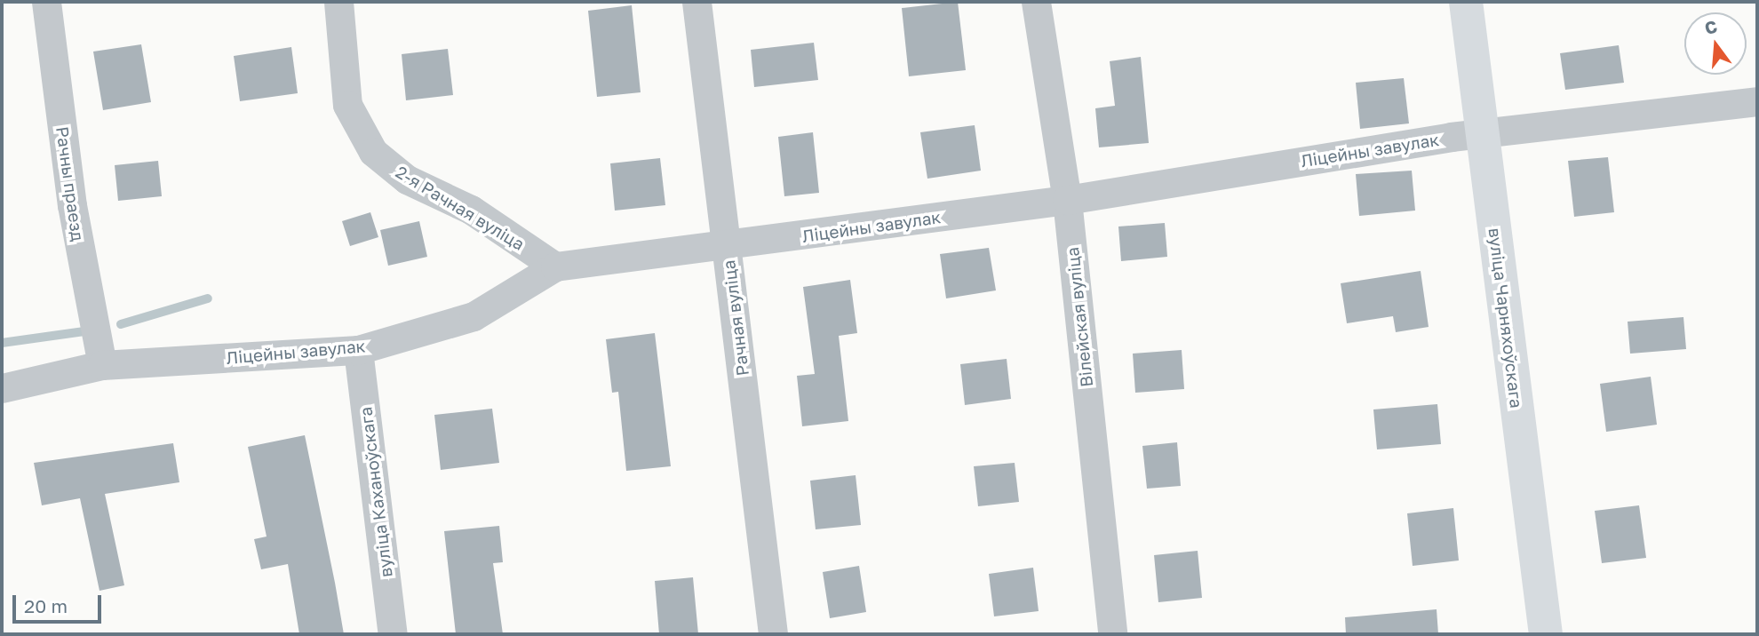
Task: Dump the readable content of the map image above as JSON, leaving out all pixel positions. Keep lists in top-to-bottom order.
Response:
{
  "streets": {
    "main road": ["вуліца Чарняхоўскага"],
    "street": [
      "Ліцейны завулак",
      "Рачны праезд",
      "2-я Рачная вуліца",
      "Вілейская вуліца",
      "Рачная вуліца",
      "вуліца Каханоўскага"
    ]
  },
  "crossings": [
    ["Ліцейны завулак", "Рачны праезд"],
    ["Ліцейны завулак", "2-я Рачная вуліца"],
    ["Ліцейны завулак", "Вілейская вуліца"],
    ["Ліцейны завулак", "Рачная вуліца"],
    ["Ліцейны завулак", "вуліца Чарняхоўскага"],
    ["Ліцейны завулак", "вуліца Каханоўскага"]
  ],
  "scale_bar": "20 m",
  "north": "top"
}
